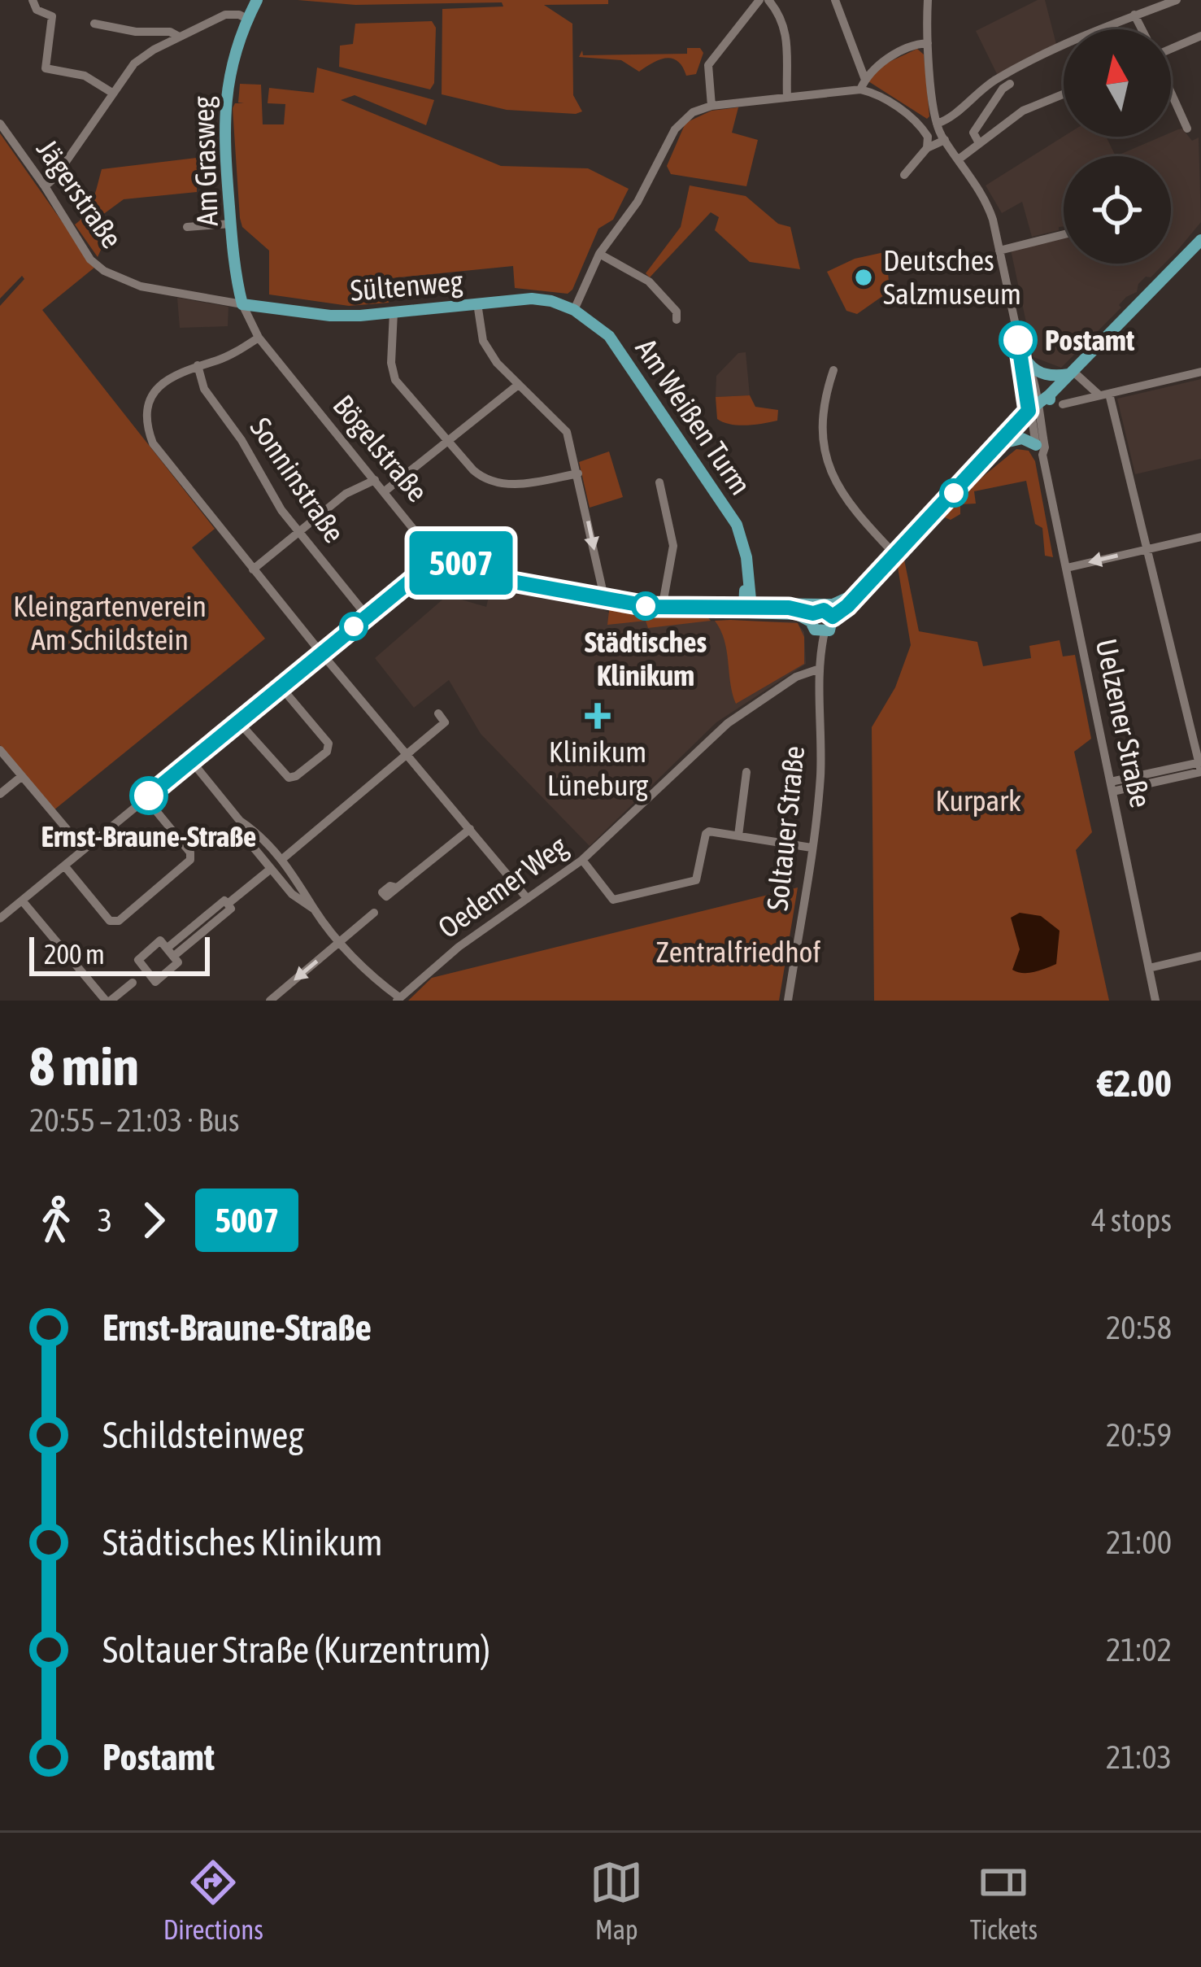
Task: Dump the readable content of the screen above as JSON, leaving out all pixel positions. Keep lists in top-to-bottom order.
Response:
{
  "streets": {
    "main road": [
      "Am Grasweg",
      "Sültenweg",
      "Am Weißen Turm",
      "Soltauer Straße"
    ],
    "street": [
      "Jägerstraße",
      "Bögelstraße",
      "Sonninstraße",
      "Uelzener Straße",
      "Oedemer Weg"
    ]
  },
  "crossings": [
    ["Am Grasweg", "Jägerstraße"],
    ["Am Grasweg", "Sültenweg"],
    ["Am Grasweg", "Bögelstraße"],
    ["Jägerstraße", "Sültenweg"],
    ["Jägerstraße", "Bögelstraße"],
    ["Sültenweg", "Am Weißen Turm"],
    ["Sültenweg", "Bögelstraße"],
    ["Uelzener Straße", "Soltauer Straße"],
    ["Soltauer Straße", "Oedemer Weg"]
  ],
  "parks": ["Kleingartenverein Am Schildstein", "Kurpark", "Zentralfriedhof"],
  "places": {
    "other": [
      "Deutsches Salzmuseum",
      "Postamt",
      "Städtisches Klinikum",
      "Ernst-Braune-Straße"
    ],
    "health": ["Klinikum Lüneburg"]
  },
  "lines": ["bus line 5007"],
  "scale_bar": "200 m",
  "north": "top",
  "page": {
    "on_map": "5007",
    "scale": "200 m",
    "heading": ["8 min", "20:55 – 21:03 · Bus", "€2.00"],
    "legs": ["3", "5007", "4 stops"],
    "list": [
      {
        "name": "Ernst-Braune-Straße",
        "value": "20:58"
      },
      {
        "name": "Schildsteinweg",
        "value": "20:59"
      },
      {
        "name": "Städtisches Klinikum",
        "value": "21:00"
      },
      {
        "name": "Soltauer Straße (Kurzentrum)",
        "value": "21:02"
      },
      {
        "name": "Postamt",
        "value": "21:03"
      }
    ],
    "tabs": ["Directions", "Map", "Tickets"]
  }
}
